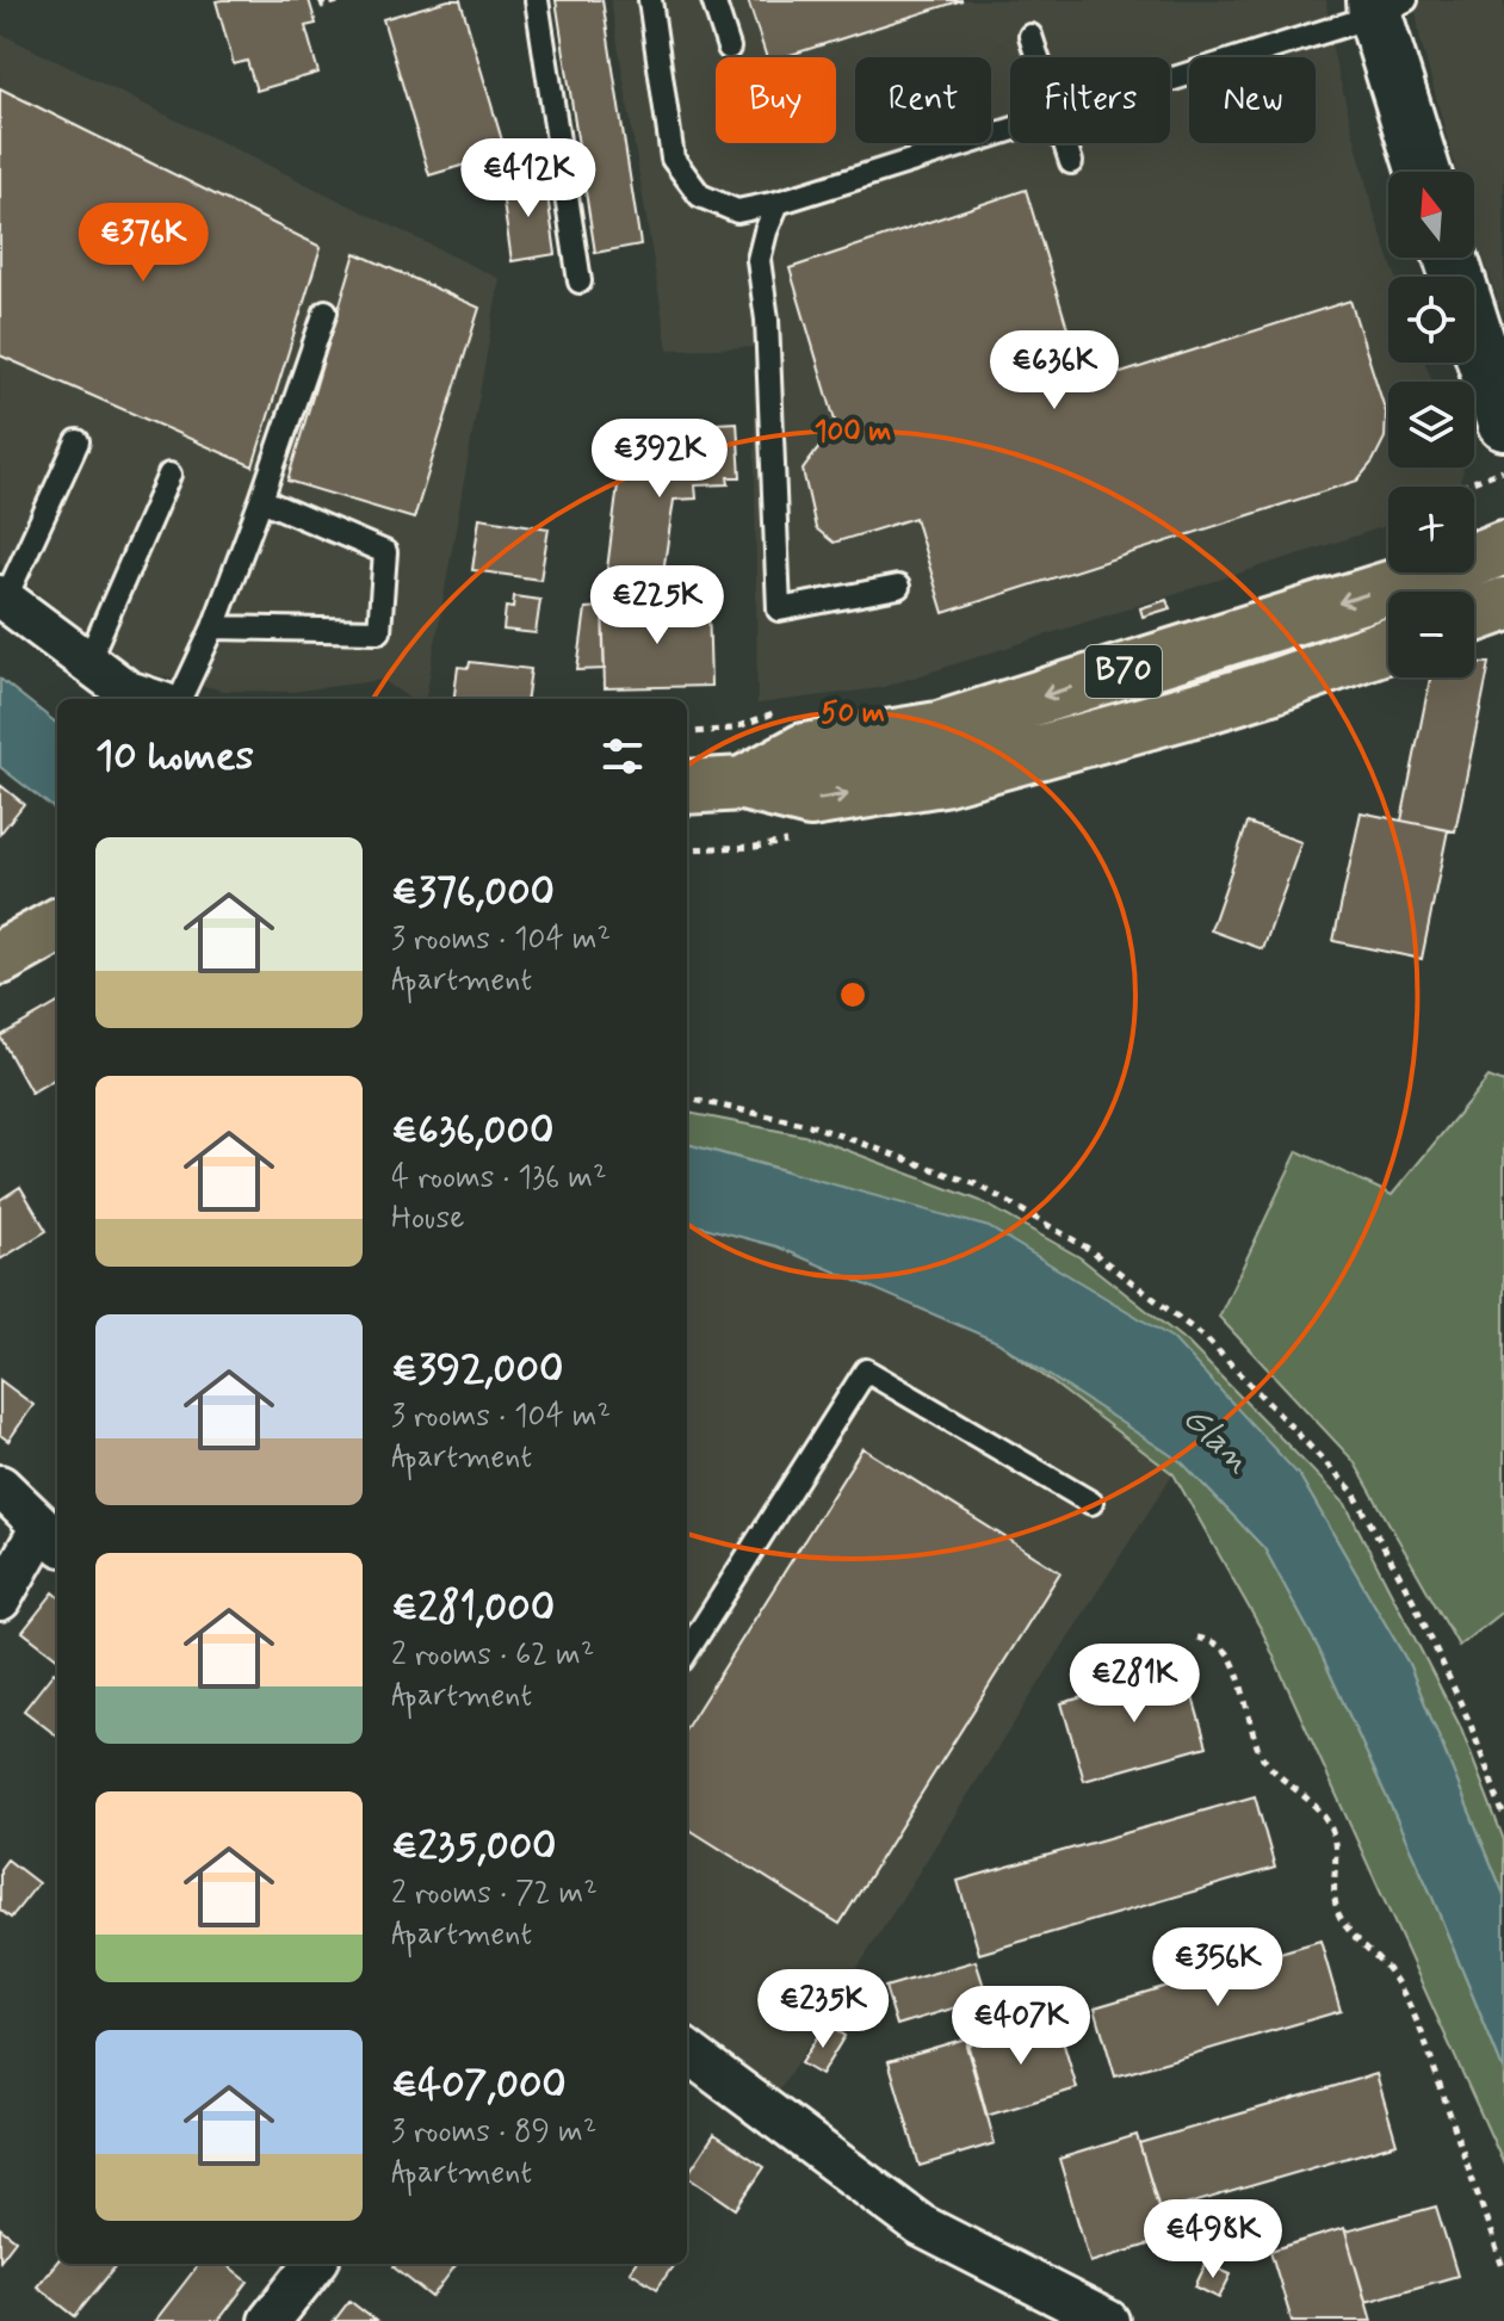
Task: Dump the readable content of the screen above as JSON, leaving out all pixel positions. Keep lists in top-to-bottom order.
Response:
{
  "streets": {
    "main road": ["B70"]
  },
  "water": ["Glan"],
  "north": "top",
  "page": {
    "chip": [
      "Buy",
      "Rent",
      "Filters",
      "New"
    ],
    "price": [
      "€412K",
      "€376K",
      "€636K",
      "€392K",
      "€225K",
      "€281K",
      "€356K",
      "€235K",
      "€407K",
      "€498K"
    ],
    "map_buttons": ["+", "−"],
    "heading": "10 homes",
    "list": [
      {
        "name": "€376,000",
        "note": "3 rooms · 104 m² · Apartment"
      },
      {
        "name": "€636,000",
        "note": "4 rooms · 136 m² · House"
      },
      {
        "name": "€392,000",
        "note": "3 rooms · 104 m² · Apartment"
      },
      {
        "name": "€281,000",
        "note": "2 rooms · 62 m² · Apartment"
      },
      {
        "name": "€235,000",
        "note": "2 rooms · 72 m² · Apartment"
      },
      {
        "name": "€407,000",
        "note": "3 rooms · 89 m² · Apartment"
      }
    ]
  },
  "rings": ["100 m", "50 m"]
}
